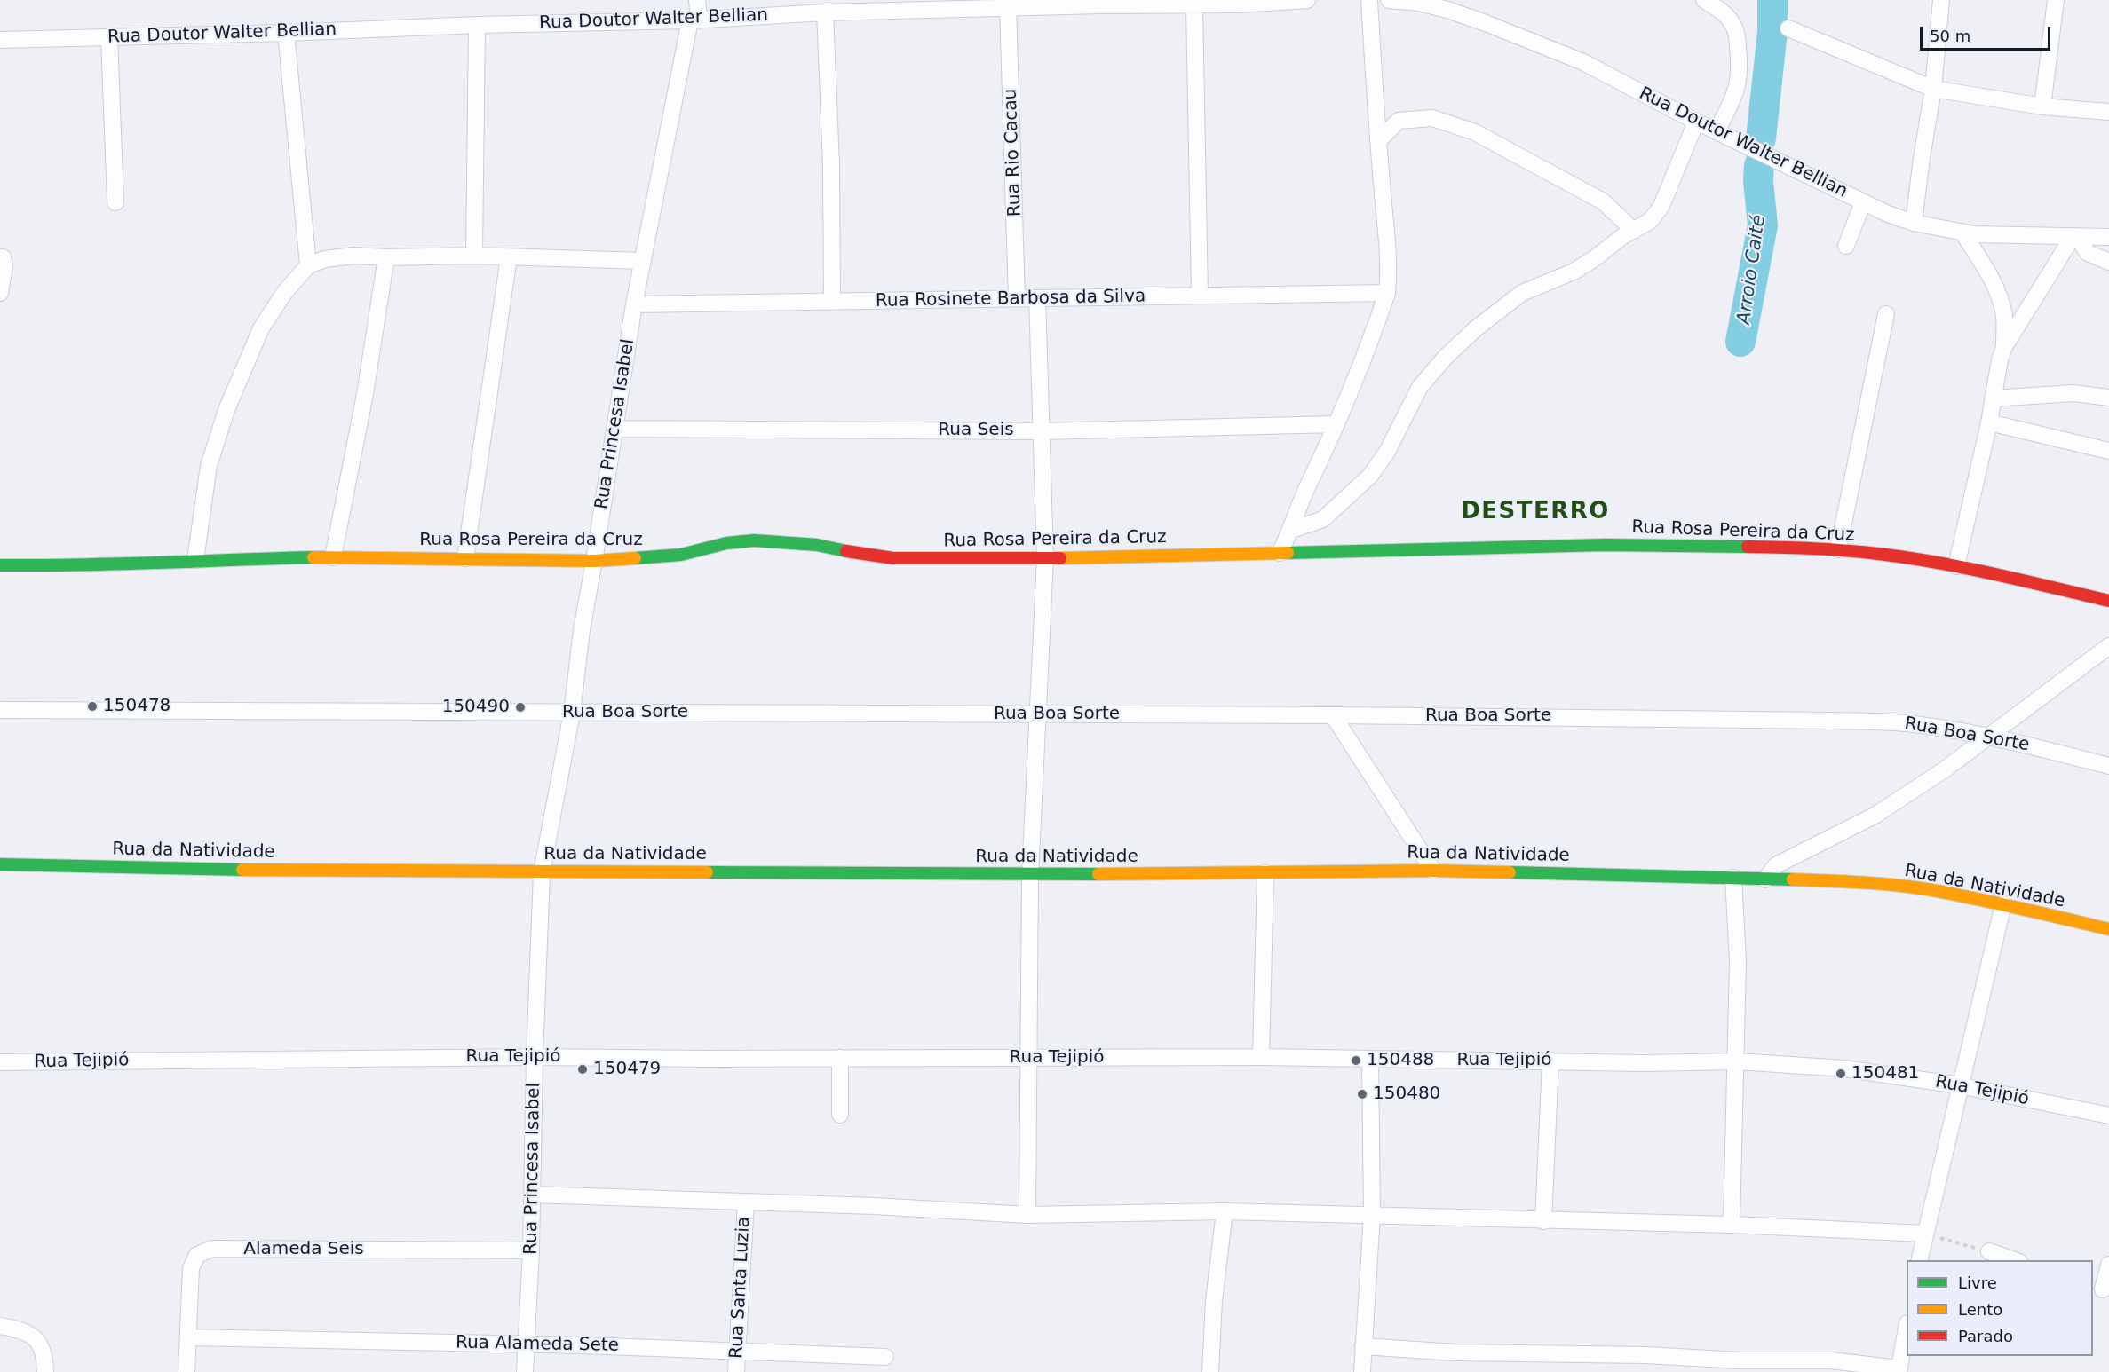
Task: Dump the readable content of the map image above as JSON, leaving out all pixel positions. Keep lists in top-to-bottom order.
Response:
{
  "streets": {
    "street": [
      "Rua Doutor Walter Bellian",
      "Rua Rio Cacau",
      "Rua Rosinete Barbosa da Silva",
      "Rua Princesa Isabel",
      "Rua Seis",
      "Rua Rosa Pereira da Cruz",
      "Rua Boa Sorte",
      "Rua da Natividade",
      "Rua Tejipió",
      "Alameda Seis",
      "Rua Santa Luzia",
      "Rua Alameda Sete"
    ]
  },
  "crossings": [
    ["Rua Doutor Walter Bellian", "Rua Rio Cacau"],
    ["Rua Doutor Walter Bellian", "Rua Princesa Isabel"],
    ["Rua Rio Cacau", "Rua Rosinete Barbosa da Silva"],
    ["Rua Rosinete Barbosa da Silva", "Rua Princesa Isabel"],
    ["Rua Princesa Isabel", "Rua Seis"],
    ["Rua Princesa Isabel", "Rua Rosa Pereira da Cruz"],
    ["Rua Princesa Isabel", "Rua Boa Sorte"],
    ["Rua Princesa Isabel", "Rua da Natividade"],
    ["Rua Princesa Isabel", "Rua Tejipió"],
    ["Rua Princesa Isabel", "Alameda Seis"],
    ["Rua Princesa Isabel", "Rua Alameda Sete"],
    ["Alameda Seis", "Rua Alameda Sete"],
    ["Rua Santa Luzia", "Rua Alameda Sete"]
  ],
  "districts": ["DESTERRO"],
  "water": ["Arroio Caité"],
  "places": [
    "150478",
    "150490",
    "150488",
    "150479",
    "150481",
    "150480"
  ],
  "legend": ["Livre", "Lento", "Parado"],
  "scale_bar": "50 m"
}
